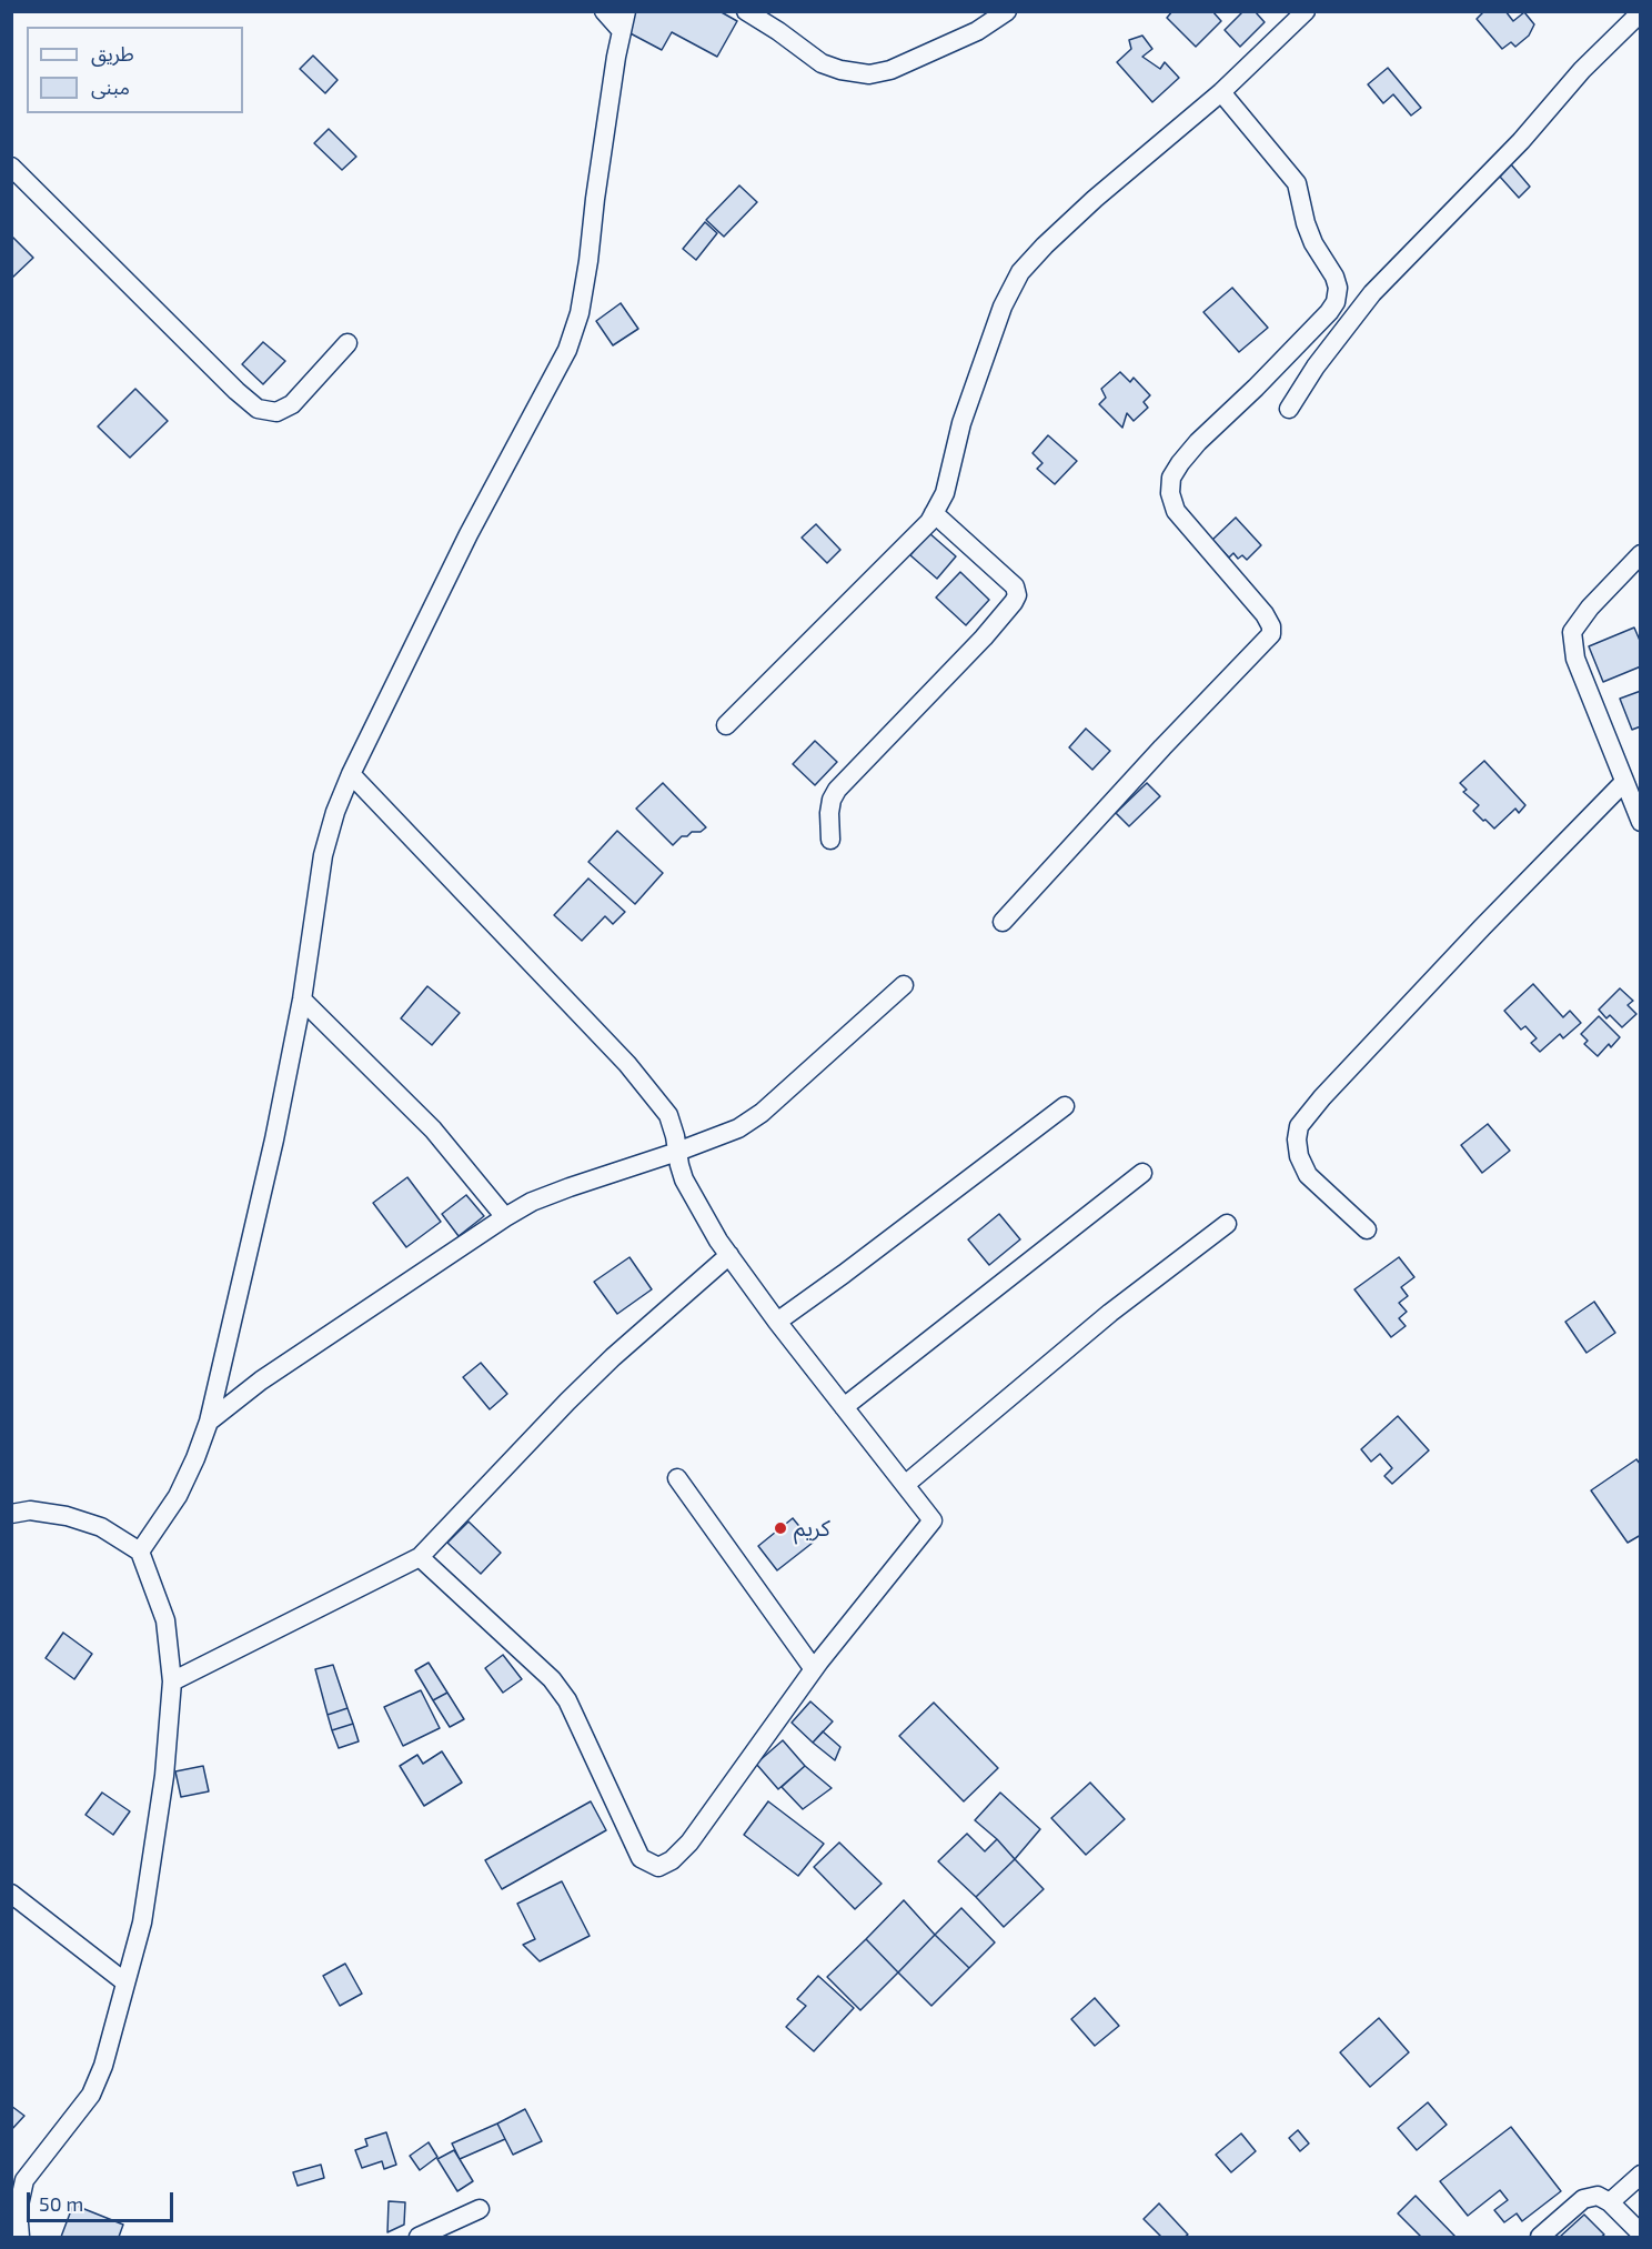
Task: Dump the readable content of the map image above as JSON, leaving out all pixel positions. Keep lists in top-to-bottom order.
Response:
{
  "places": ["كريم"],
  "legend": ["طريق", "مبنى"],
  "scale_bar": "50 m"
}
